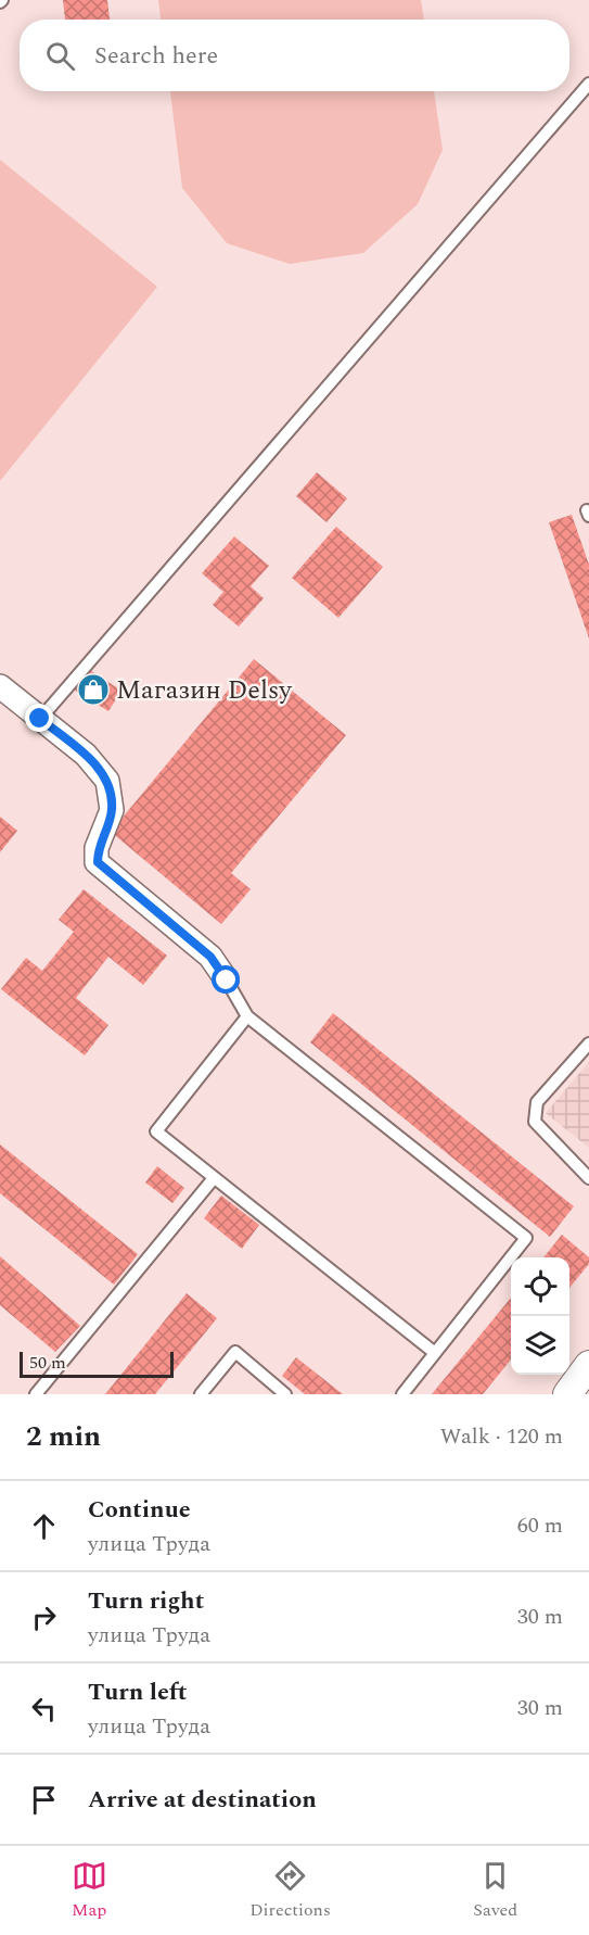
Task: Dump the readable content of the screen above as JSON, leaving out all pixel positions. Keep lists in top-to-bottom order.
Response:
{
  "places": {
    "shop": ["Магазин Delsy"]
  },
  "scale_bar": "50 m",
  "page": {
    "search": "Search here",
    "scale": "50 m",
    "heading": ["2 min", "Walk · 120 m"],
    "list": [
      ["Continue", "улица Труда", "60 m"],
      ["Turn right", "улица Труда", "30 m"],
      ["Turn left", "улица Труда", "30 m"],
      "Arrive at destination"
    ],
    "nav": ["Map", "Directions", "Saved"]
  }
}
